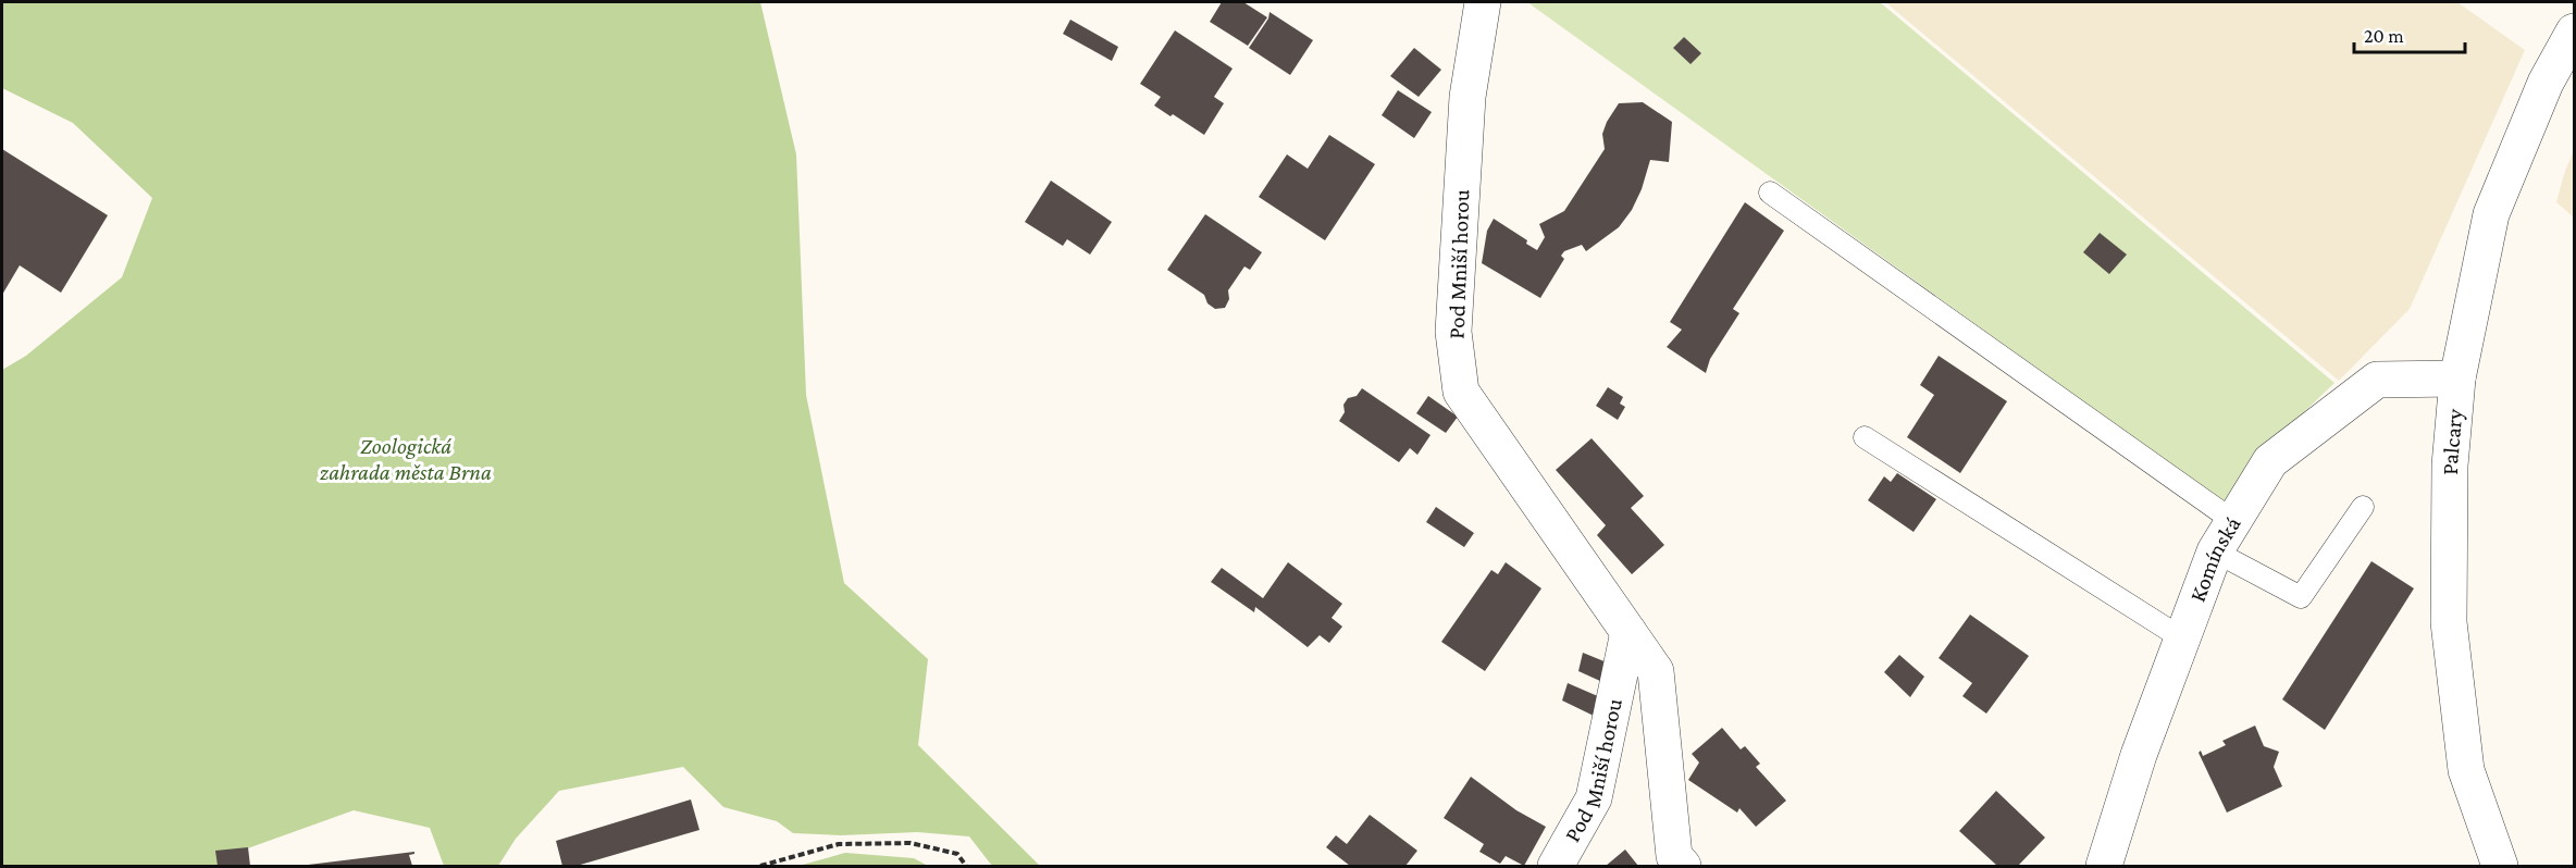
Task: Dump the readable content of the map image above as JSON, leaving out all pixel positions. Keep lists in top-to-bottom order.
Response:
{
  "streets": {
    "street": ["Pod Mniší horou", "Palcary", "Komínská"]
  },
  "crossings": [
    ["Palcary", "Komínská"]
  ],
  "parks": ["Zoologická zahrada města Brna"],
  "scale_bar": "20 m"
}
